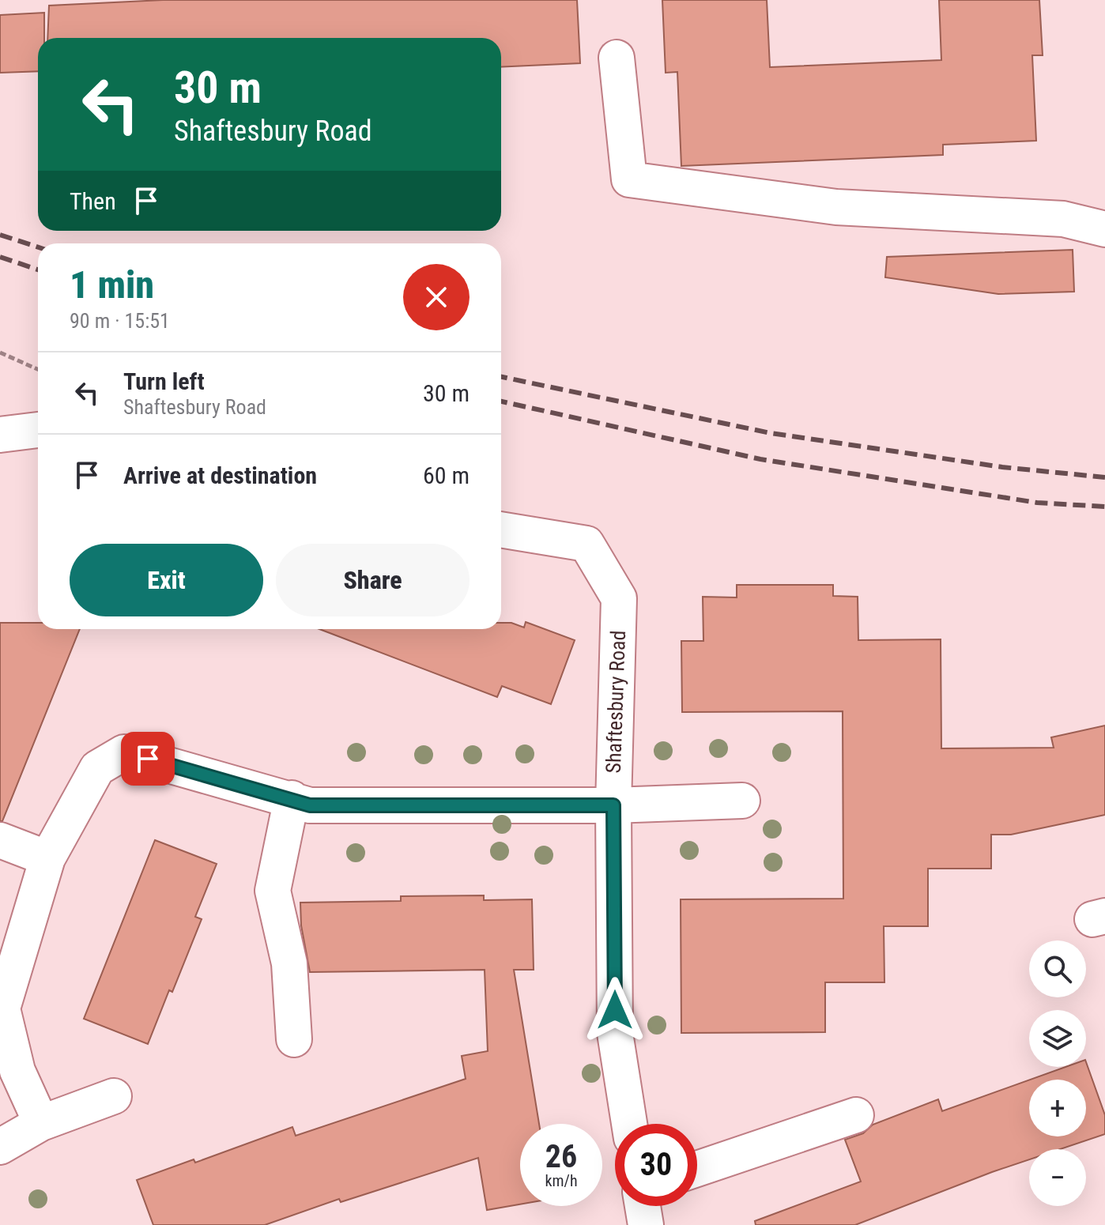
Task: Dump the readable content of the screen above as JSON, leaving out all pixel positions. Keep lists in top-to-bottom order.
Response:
{
  "streets": {
    "street": ["Shaftesbury Road"]
  },
  "page": {
    "turn": ["30 m", "Shaftesbury Road"],
    "then": "Then",
    "heading": ["1 min", "90 m · 15:51"],
    "list": [
      {
        "name": "Turn left",
        "note": "Shaftesbury Road",
        "value": "30 m"
      },
      {
        "name": "Arrive at destination",
        "value": "60 m"
      }
    ],
    "buttons": ["Exit", "Share"],
    "map_buttons": ["+", "−"],
    "speed": "26 km/h",
    "limit": "30"
  }
}
